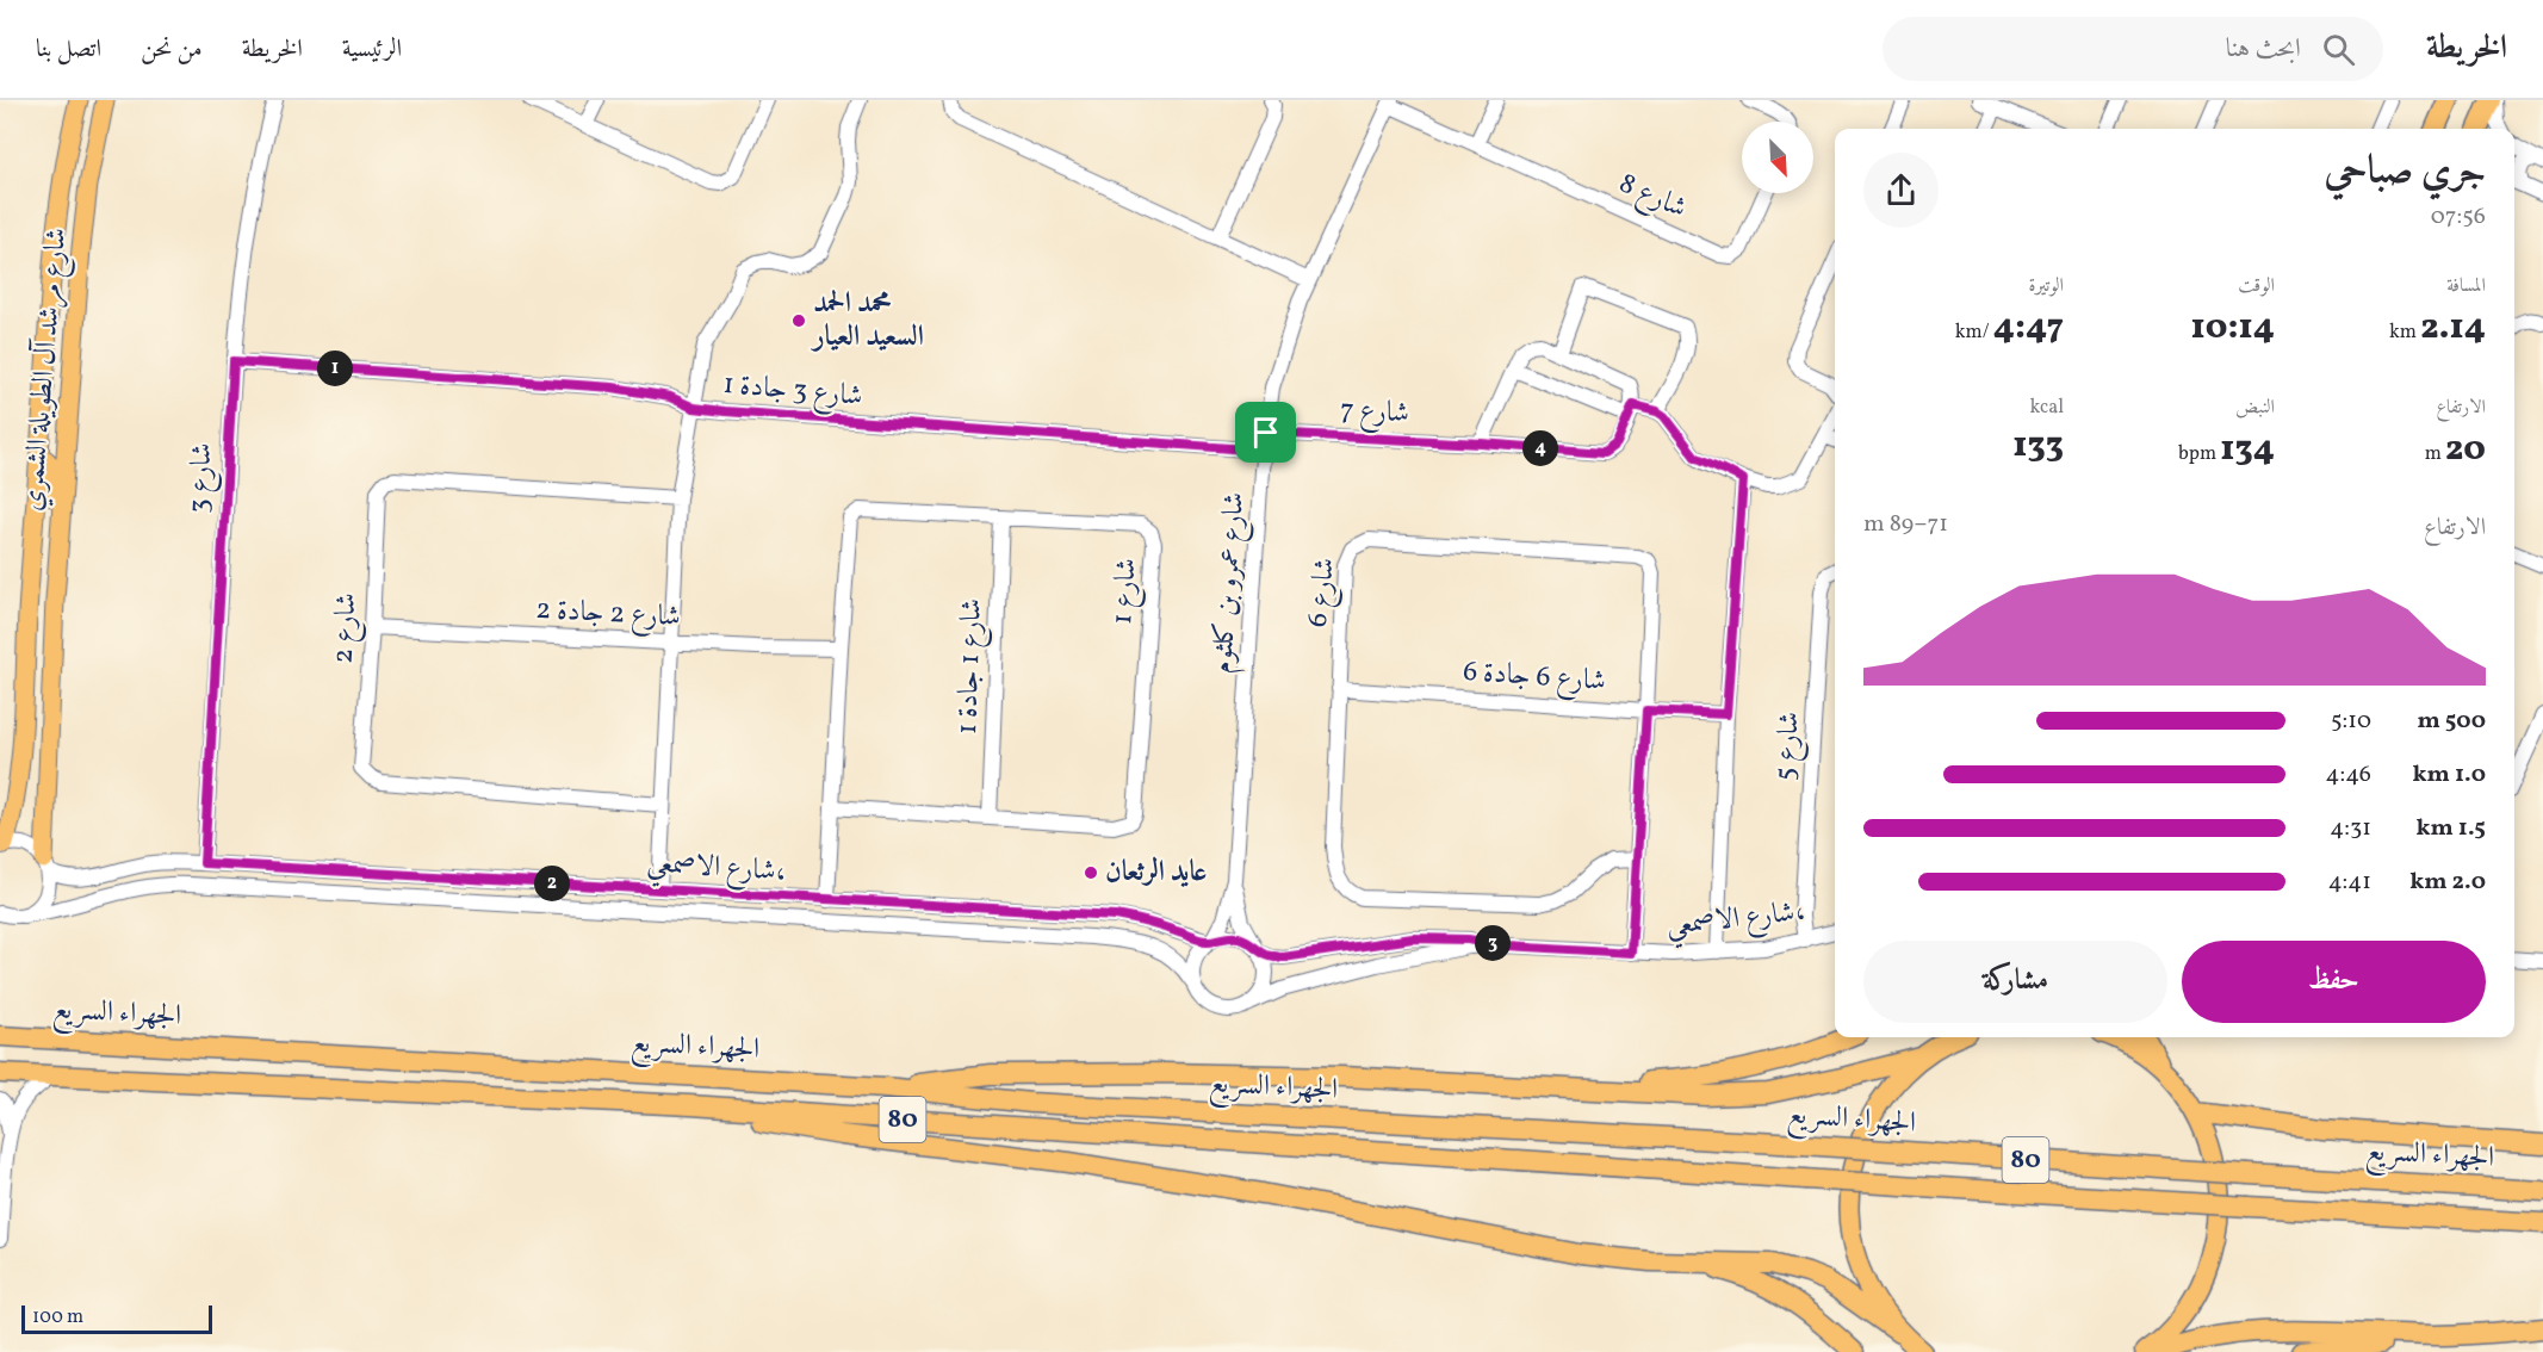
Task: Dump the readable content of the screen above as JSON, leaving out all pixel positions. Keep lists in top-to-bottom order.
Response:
{
  "streets": {
    "highway": ["الجهراء السريع", "80"],
    "main road": ["شارع مرشد آل الطويلة الشمري"],
    "street": [
      "شارع 8",
      "شارع 3 جادة 1",
      "شارع 7",
      "شارع 3",
      "شارع عمرو بن كلثوم",
      "شارع 1",
      "شارع 6",
      "شارع 2 جادة 2",
      "شارع 2",
      "شارع 1 جادة 1",
      "شارع 6 جادة 6",
      "شارع 5",
      "شارع الاصمعي،"
    ]
  },
  "crossings": [
    ["شارع 8", "شارع عمرو بن كلثوم"],
    ["شارع مرشد آل الطويلة الشمري", "شارع الاصمعي،"],
    ["شارع 3 جادة 1", "شارع 3"],
    ["شارع 3 جادة 1", "شارع عمرو بن كلثوم"],
    ["شارع 7", "شارع عمرو بن كلثوم"],
    ["شارع 3", "شارع الاصمعي،"],
    ["شارع عمرو بن كلثوم", "شارع الاصمعي،"],
    ["شارع 1", "شارع 2 جادة 2"],
    ["شارع 1", "شارع 1 جادة 1"],
    ["شارع 1", "شارع الاصمعي،"],
    ["شارع 6", "شارع 6 جادة 6"],
    ["شارع 6", "شارع الاصمعي،"],
    ["شارع 2 جادة 2", "شارع 2"],
    ["شارع 5", "شارع الاصمعي،"]
  ],
  "places": ["محمد الحمد السعيد العيار", "عايد الرثعان"],
  "scale_bar": "100 m",
  "north": "bottom right",
  "page": {
    "header": "الخريطة",
    "search": "ابحث هنا",
    "nav": [
      "الرئيسية",
      "الخريطة",
      "من نحن",
      "اتصل بنا"
    ],
    "heading": ["جري صباحي", "07:56"],
    "stats": [
      ["المسافة", "2.14 km"],
      ["الوقت", "10:14"],
      ["الوتيرة", "4:47 /km"],
      ["الارتفاع", "20 m"],
      ["النبض", "134 bpm"],
      ["kcal", "133"]
    ],
    "pins": [
      "1",
      "4",
      "2",
      "3"
    ],
    "chart": ["الارتفاع", "71–89 m"],
    "list": [
      {
        "name": "500 m",
        "note": "5:10"
      },
      {
        "name": "1.0 km",
        "note": "4:46"
      },
      {
        "name": "1.5 km",
        "note": "4:31"
      },
      {
        "name": "2.0 km",
        "note": "4:41"
      }
    ],
    "buttons": ["حفظ", "مشاركة"],
    "scale": "100 m"
  }
}
